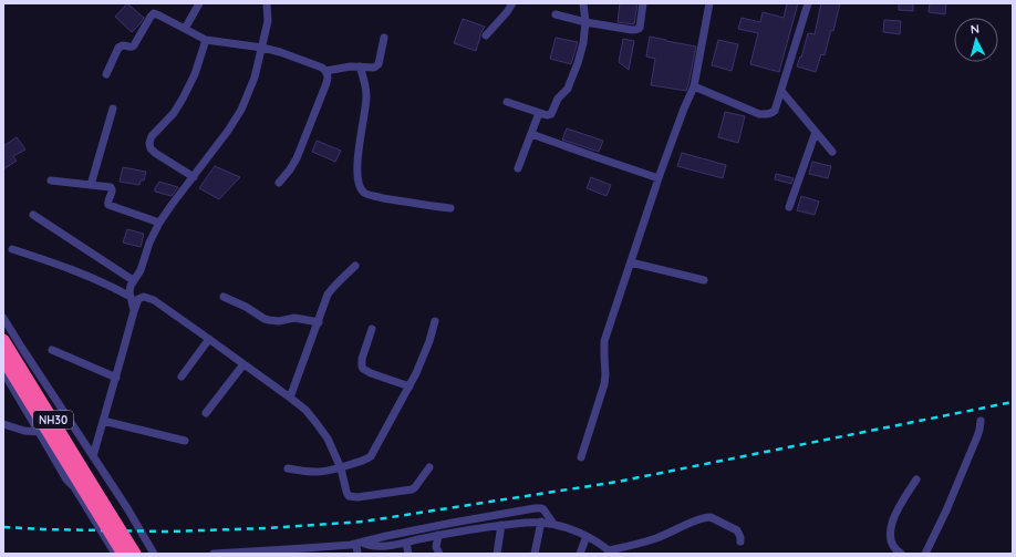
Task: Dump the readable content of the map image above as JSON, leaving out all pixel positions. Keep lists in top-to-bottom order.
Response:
{
  "streets": {
    "highway": ["NH30"]
  },
  "north": "top"
}
